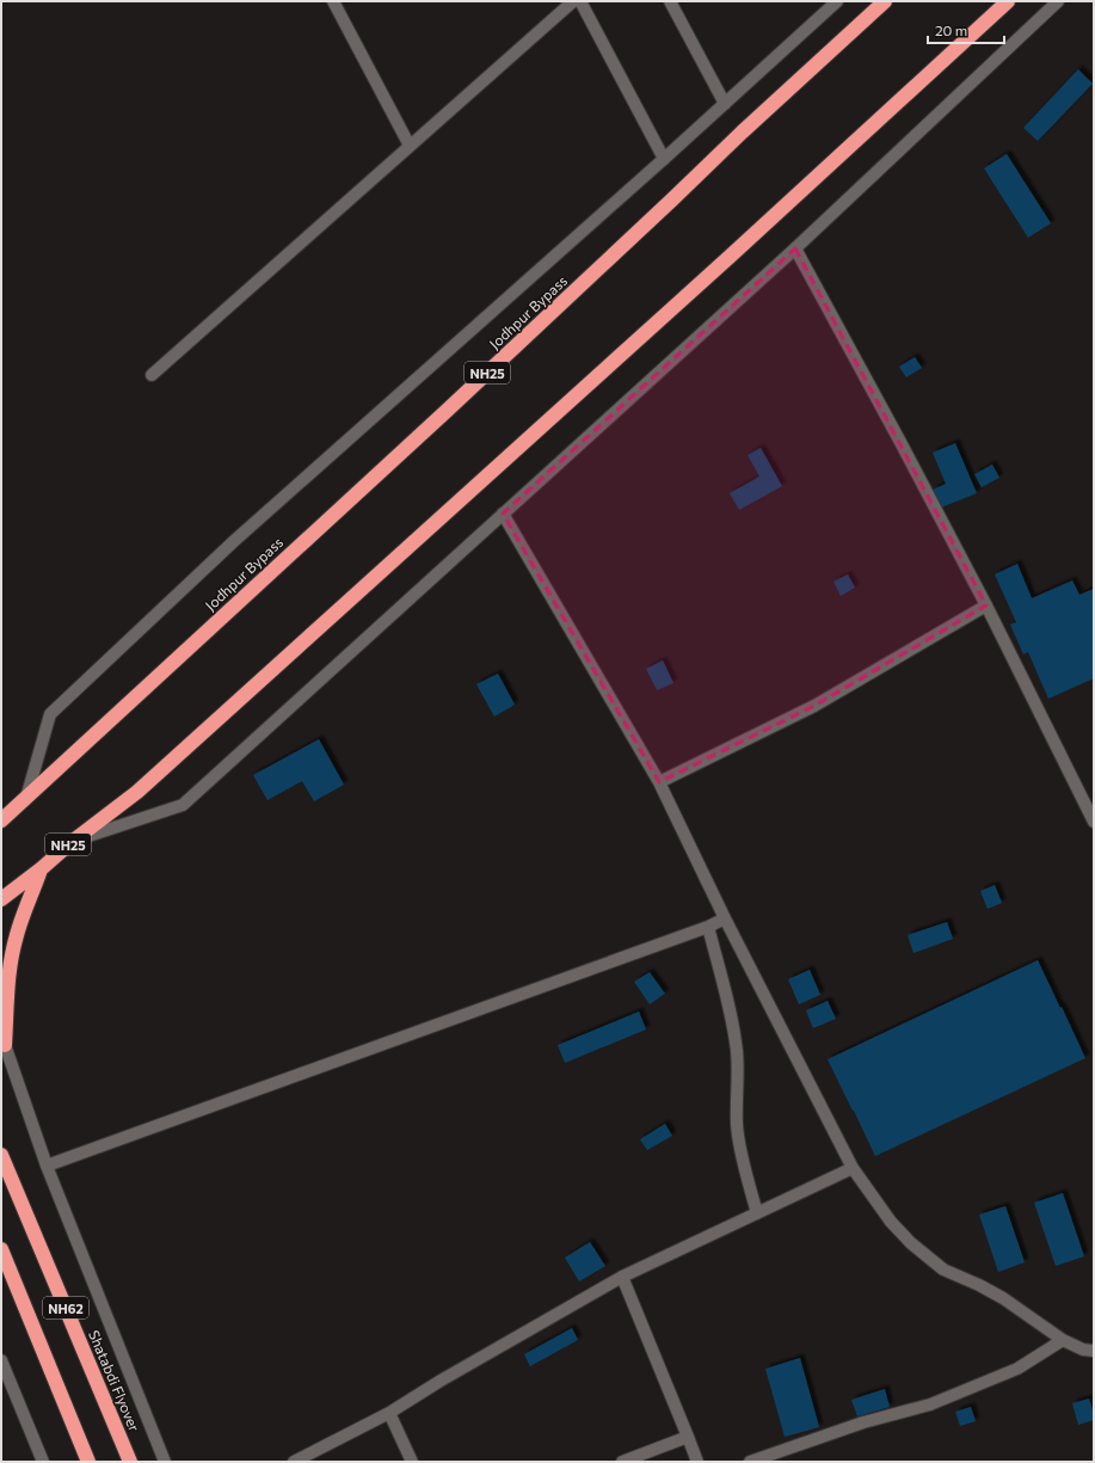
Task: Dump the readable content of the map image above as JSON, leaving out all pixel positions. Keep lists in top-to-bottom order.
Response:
{
  "streets": {
    "highway": [
      "Jodhpur Bypass",
      "NH25",
      "NH62",
      "Shatabdi Flyover"
    ]
  },
  "crossings": [
    ["Jodhpur Bypass", "NH25"]
  ],
  "scale_bar": "20 m"
}
